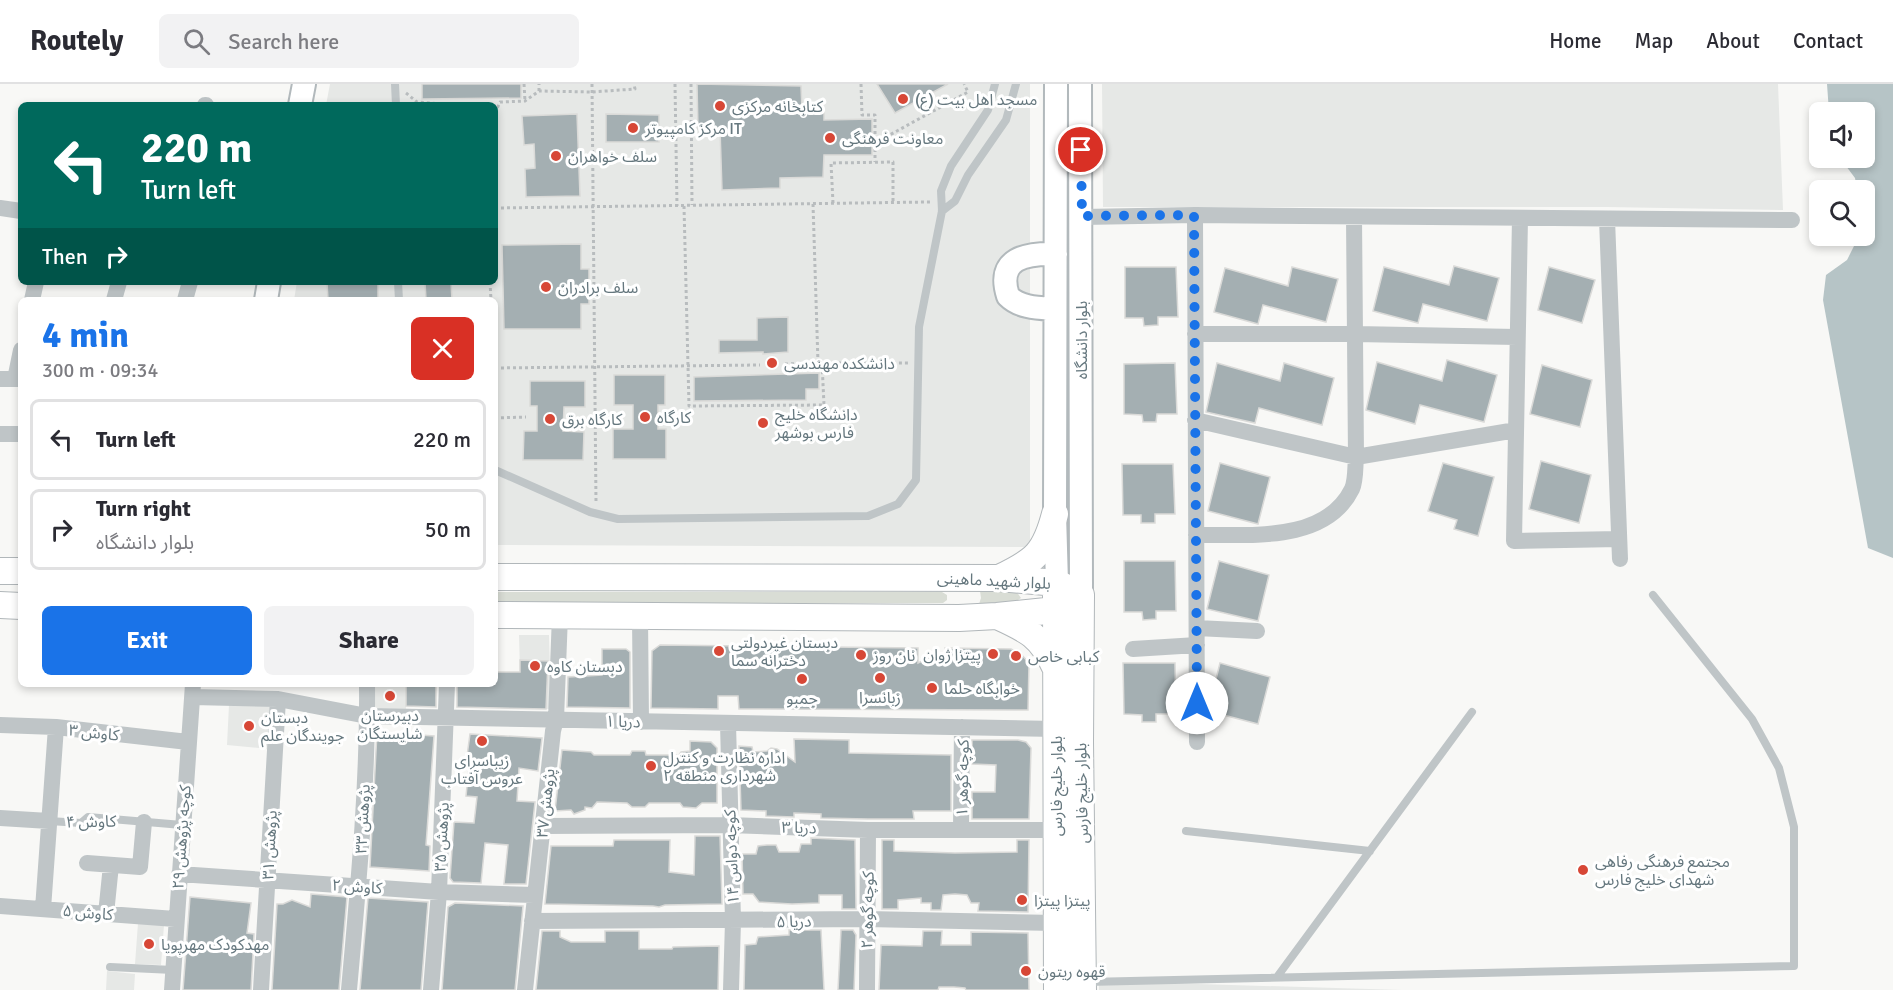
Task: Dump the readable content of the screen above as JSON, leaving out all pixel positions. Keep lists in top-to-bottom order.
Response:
{
  "streets": {
    "main road": ["بلوار شهید ماهینی", "بلوار خلیج‌ فارس", "بلوار خلیج ‌فارس"],
    "street": [
      "بلوار دانشگاه",
      "دریا ۱",
      "کاوش ۳",
      "کوچه گوهر ۱",
      "پژوهش ۳۷",
      "پژوهش ۳۳",
      "کاوش ۴",
      "دریا ۳",
      "کوچه پژوهش ۲۹",
      "پژوهش ۳۵",
      "پژوهش ۳۱",
      "کوچه دواس ۱۴",
      "کاوش ۲",
      "کوچه گوهر ۲",
      "کاوش ۵",
      "دریا ۵"
    ]
  },
  "crossings": [
    ["بلوار دانشگاه", "بلوار شهید ماهینی"],
    ["بلوار دانشگاه", "بلوار خلیج‌ فارس"],
    ["بلوار دانشگاه", "بلوار خلیج ‌فارس"],
    ["بلوار شهید ماهینی", "بلوار خلیج‌ فارس"],
    ["بلوار شهید ماهینی", "بلوار خلیج ‌فارس"],
    ["بلوار شهید ماهینی", "پژوهش ۳۷"],
    ["دریا ۱", "کوچه گوهر ۱"],
    ["دریا ۱", "بلوار خلیج‌ فارس"],
    ["دریا ۱", "پژوهش ۳۷"],
    ["دریا ۱", "پژوهش ۳۳"],
    ["دریا ۱", "کوچه پژوهش ۲۹"],
    ["دریا ۱", "پژوهش ۳۵"],
    ["دریا ۱", "پژوهش ۳۱"],
    ["دریا ۱", "کوچه دواس ۱۴"],
    ["کاوش ۳", "کوچه پژوهش ۲۹"],
    ["کوچه گوهر ۱", "دریا ۳"],
    ["بلوار خلیج‌ فارس", "دریا ۳"],
    ["بلوار خلیج‌ فارس", "دریا ۵"],
    ["پژوهش ۳۷", "دریا ۳"],
    ["پژوهش ۳۷", "کاوش ۲"],
    ["پژوهش ۳۷", "دریا ۵"],
    ["پژوهش ۳۳", "کاوش ۲"],
    ["کاوش ۴", "کوچه پژوهش ۲۹"],
    ["دریا ۳", "کوچه دواس ۱۴"],
    ["دریا ۳", "کوچه گوهر ۲"],
    ["کوچه پژوهش ۲۹", "کاوش ۲"],
    ["کوچه پژوهش ۲۹", "کاوش ۵"],
    ["پژوهش ۳۵", "کاوش ۲"],
    ["پژوهش ۳۱", "کاوش ۲"],
    ["کوچه دواس ۱۴", "دریا ۵"],
    ["کوچه گوهر ۲", "دریا ۵"]
  ],
  "places": [
    "مسجد اهل بیت (ع)",
    "کتابخانه مرکزی",
    "مرکز کامپیوتر IT",
    "معاونت فرهنگی",
    "سلف خواهران",
    "سلف برادران",
    "دانشکده مهندسی",
    "کارگاه",
    "کارگاه برق",
    "دانشگاه خلیج فارس بوشهر",
    "دبستان غیردولتی دخترانه سما",
    "پیتزا ژوان",
    "نان روز",
    "کبابی خاص",
    "دبستان کاوه",
    "زبانسرا",
    "جمبو",
    "خوابگاه حلما",
    "دبیرستان شایستگان",
    "دبستان جویندگان علم",
    "زیباسرای عروس آفتاب",
    "اداره‌ نظارت و کنترل شهرداری منطقه ۲",
    "مجتمع فرهنگی رفاهی شهدای خلیج فارس",
    "پیتزا پیتزا",
    "مهدکودک مهرپویا",
    "قهوه ریتون"
  ],
  "page": {
    "header": "Routely",
    "search": "Search here",
    "nav": [
      "Home",
      "Map",
      "About",
      "Contact"
    ],
    "turn": ["220 m", "Turn left"],
    "then": "Then",
    "heading": ["4 min", "300 m · 09:34"],
    "list": [
      {
        "name": "Turn left",
        "value": "220 m"
      },
      {
        "name": "Turn right",
        "note": "بلوار دانشگاه",
        "value": "50 m"
      }
    ],
    "buttons": ["Exit", "Share"]
  }
}
